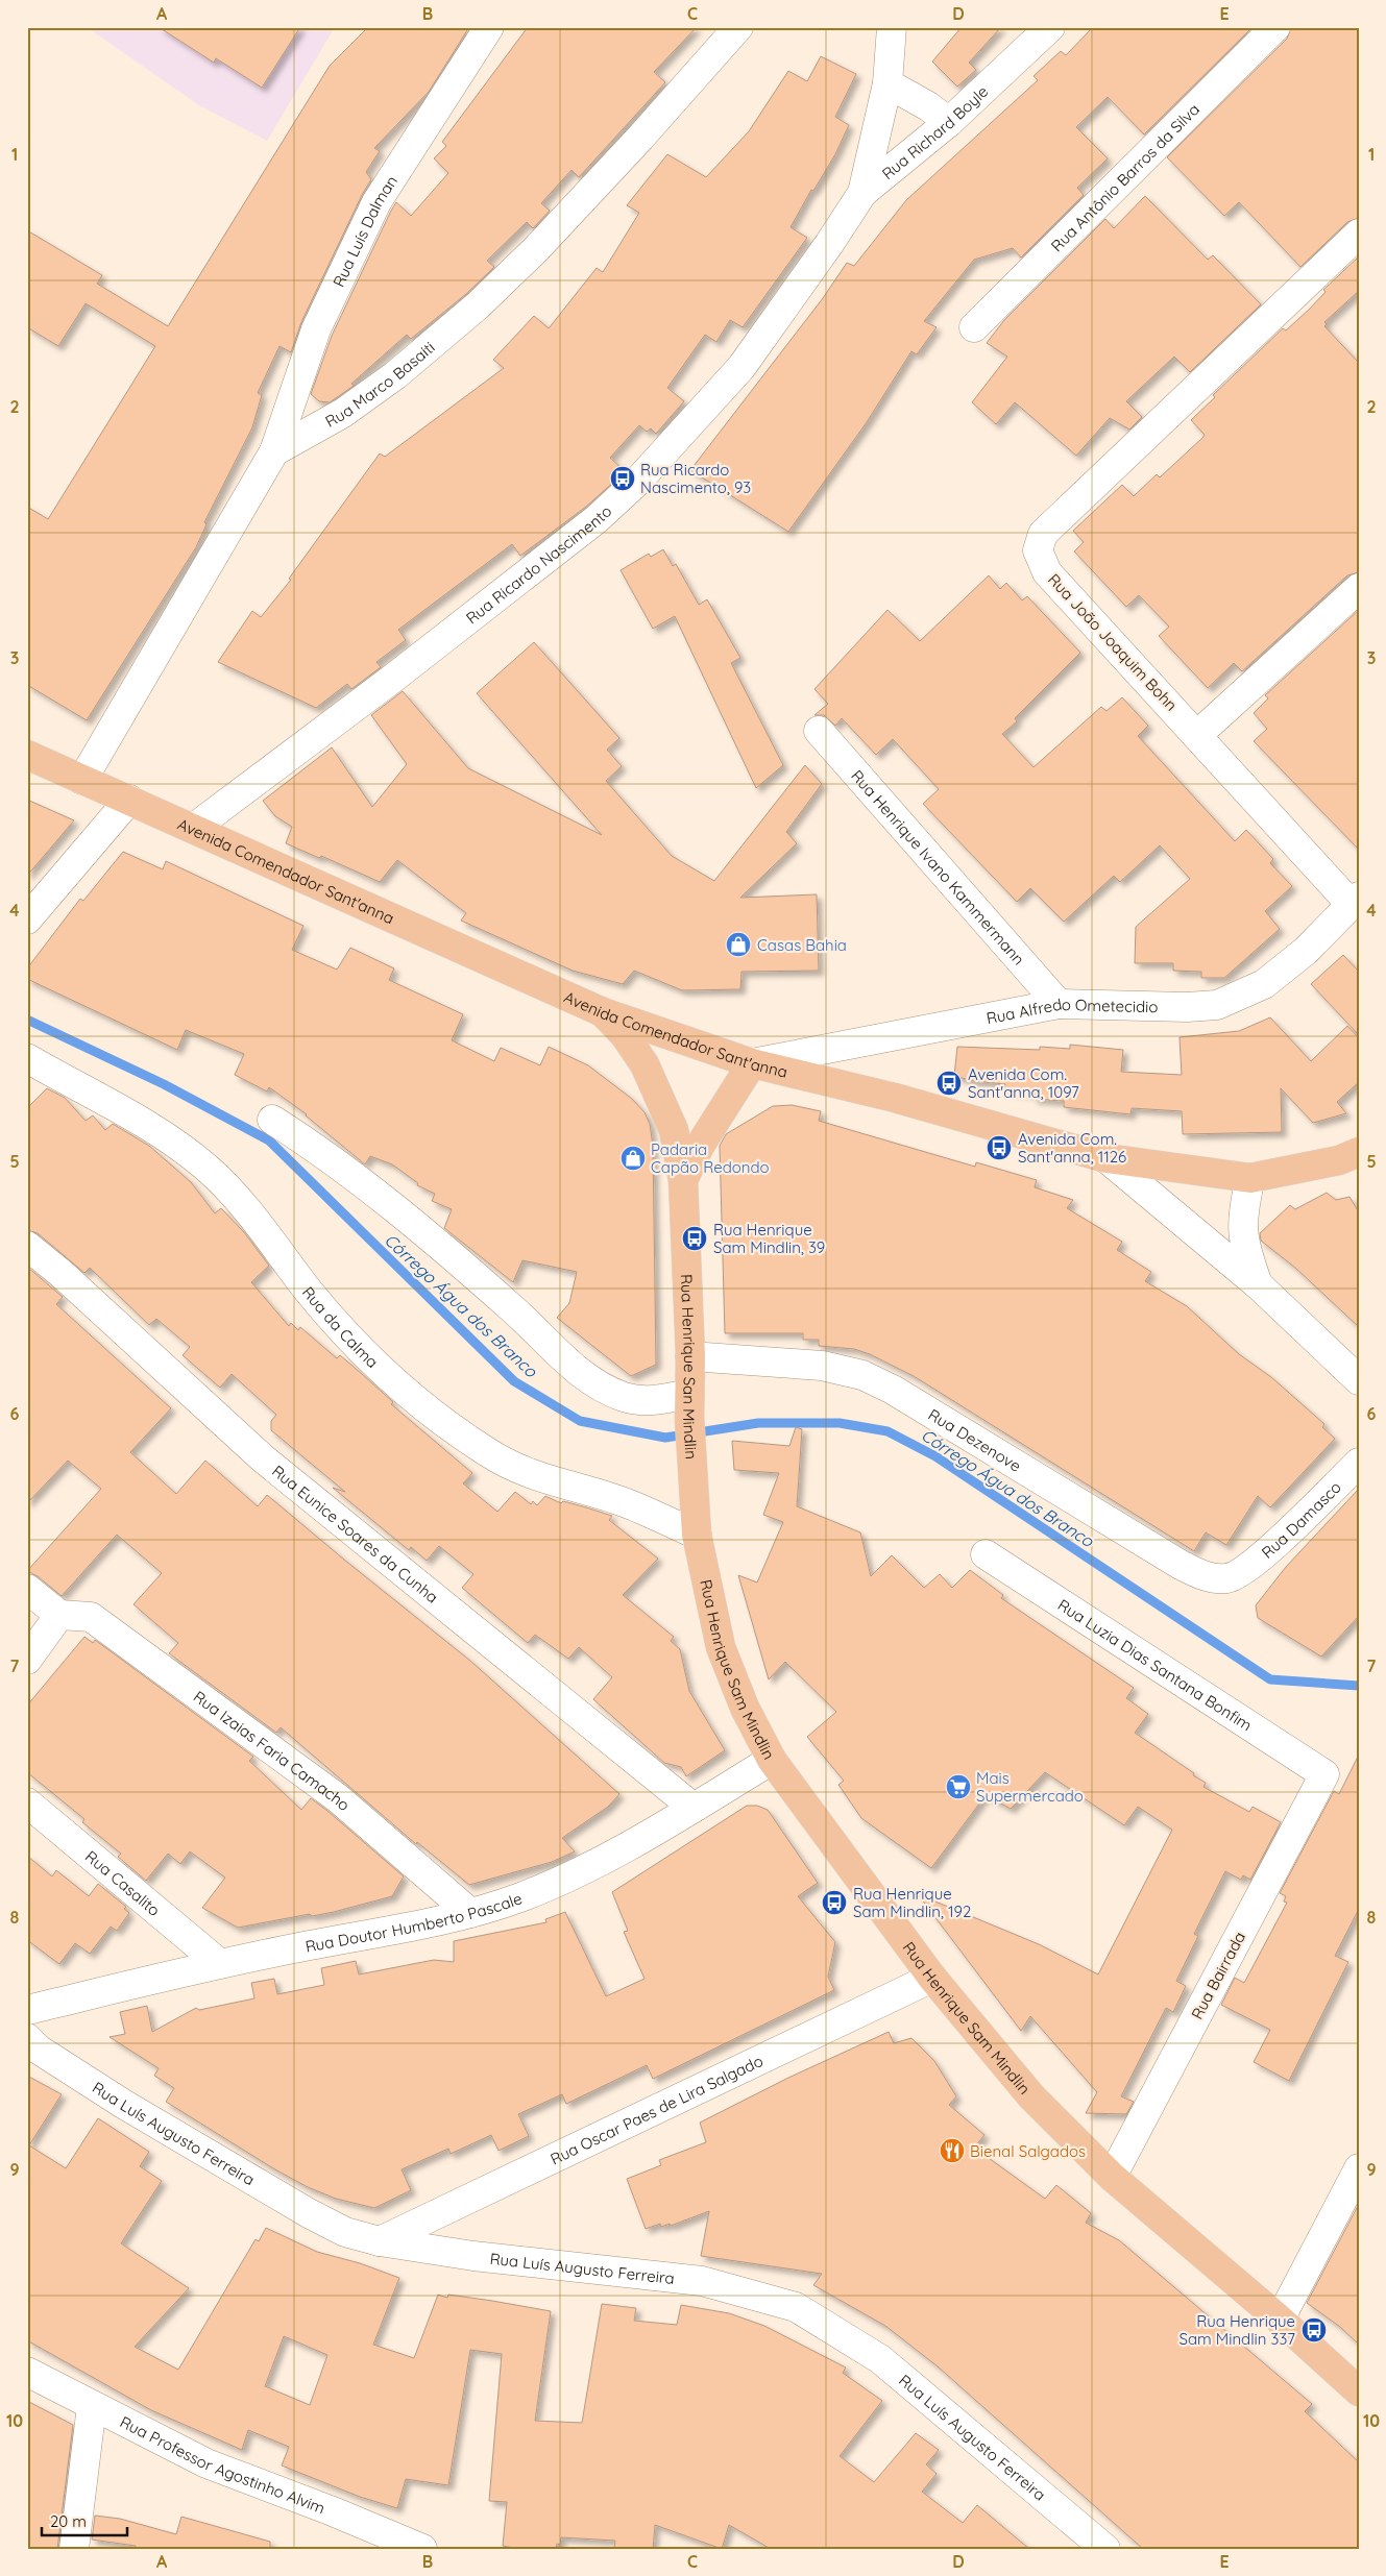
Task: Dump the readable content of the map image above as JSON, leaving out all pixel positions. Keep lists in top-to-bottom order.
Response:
{
  "streets": {
    "main road": ["Avenida Comendador Sant'anna", "Rua Henrique San Mindlin", "Rua Henrique Sam Mindlin"],
    "street": [
      "Rua Richard Boyle",
      "Rua Antônio Barros da Silva",
      "Rua Luís Dalman",
      "Rua Marco Basaiti",
      "Rua Ricardo Nascimento",
      "Rua João Joaquim Bohn",
      "Rua Henrique Ivano Kammermann",
      "Rua Alfredo Ometecidio",
      "Rua da Calma",
      "Rua Dezenove",
      "Rua Damasco",
      "Rua Eunice Soares da Cunha",
      "Rua Luzia Dias Santana Bonfim",
      "Rua Izaias Faria Camacho",
      "Rua Casalito",
      "Rua Doutor Humberto Pascale",
      "Rua Bairrada",
      "Rua Oscar Paes de Lira Salgado",
      "Rua Luís Augusto Ferreira",
      "Rua Professor Agostinho Alvim"
    ]
  },
  "crossings": [
    ["Rua Richard Boyle", "Rua Ricardo Nascimento"],
    ["Rua Luís Dalman", "Rua Marco Basaiti"],
    ["Rua Marco Basaiti", "Avenida Comendador Sant'anna"],
    ["Rua Ricardo Nascimento", "Avenida Comendador Sant'anna"],
    ["Rua João Joaquim Bohn", "Rua Alfredo Ometecidio"],
    ["Rua Henrique Ivano Kammermann", "Rua Alfredo Ometecidio"],
    ["Avenida Comendador Sant'anna", "Rua Alfredo Ometecidio"],
    ["Avenida Comendador Sant'anna", "Rua Henrique San Mindlin"],
    ["Rua da Calma", "Rua Henrique San Mindlin"],
    ["Rua da Calma", "Rua Henrique Sam Mindlin"],
    ["Rua Henrique San Mindlin", "Rua Dezenove"],
    ["Rua Henrique San Mindlin", "Rua Henrique Sam Mindlin"],
    ["Rua Dezenove", "Rua Damasco"],
    ["Rua Eunice Soares da Cunha", "Rua Doutor Humberto Pascale"],
    ["Rua Luzia Dias Santana Bonfim", "Rua Bairrada"],
    ["Rua Henrique Sam Mindlin", "Rua Doutor Humberto Pascale"],
    ["Rua Henrique Sam Mindlin", "Rua Bairrada"],
    ["Rua Henrique Sam Mindlin", "Rua Oscar Paes de Lira Salgado"],
    ["Rua Izaias Faria Camacho", "Rua Doutor Humberto Pascale"],
    ["Rua Casalito", "Rua Doutor Humberto Pascale"],
    ["Rua Oscar Paes de Lira Salgado", "Rua Luís Augusto Ferreira"]
  ],
  "water": ["Córrego Água dos Branco"],
  "places": {
    "bus stop": [
      "Rua Ricardo Nascimento, 93",
      "Avenida Com. Sant'anna, 1097",
      "Avenida Com. Sant'anna, 1126",
      "Rua Henrique Sam Mindlin, 39",
      "Rua Henrique Sam Mindlin, 192",
      "Rua Henrique Sam Mindlin 337"
    ],
    "shop": ["Casas Bahia", "Padaria Capão Redondo"],
    "supermarket": ["Mais Supermercado"],
    "restaurant": ["Bienal Salgados"]
  },
  "scale_bar": "20 m",
  "grid": {
    "columns": [
      "A",
      "B",
      "C",
      "D",
      "E"
    ],
    "rows": [
      "1",
      "2",
      "3",
      "4",
      "5",
      "6",
      "7",
      "8",
      "9",
      "10"
    ]
  }
}
